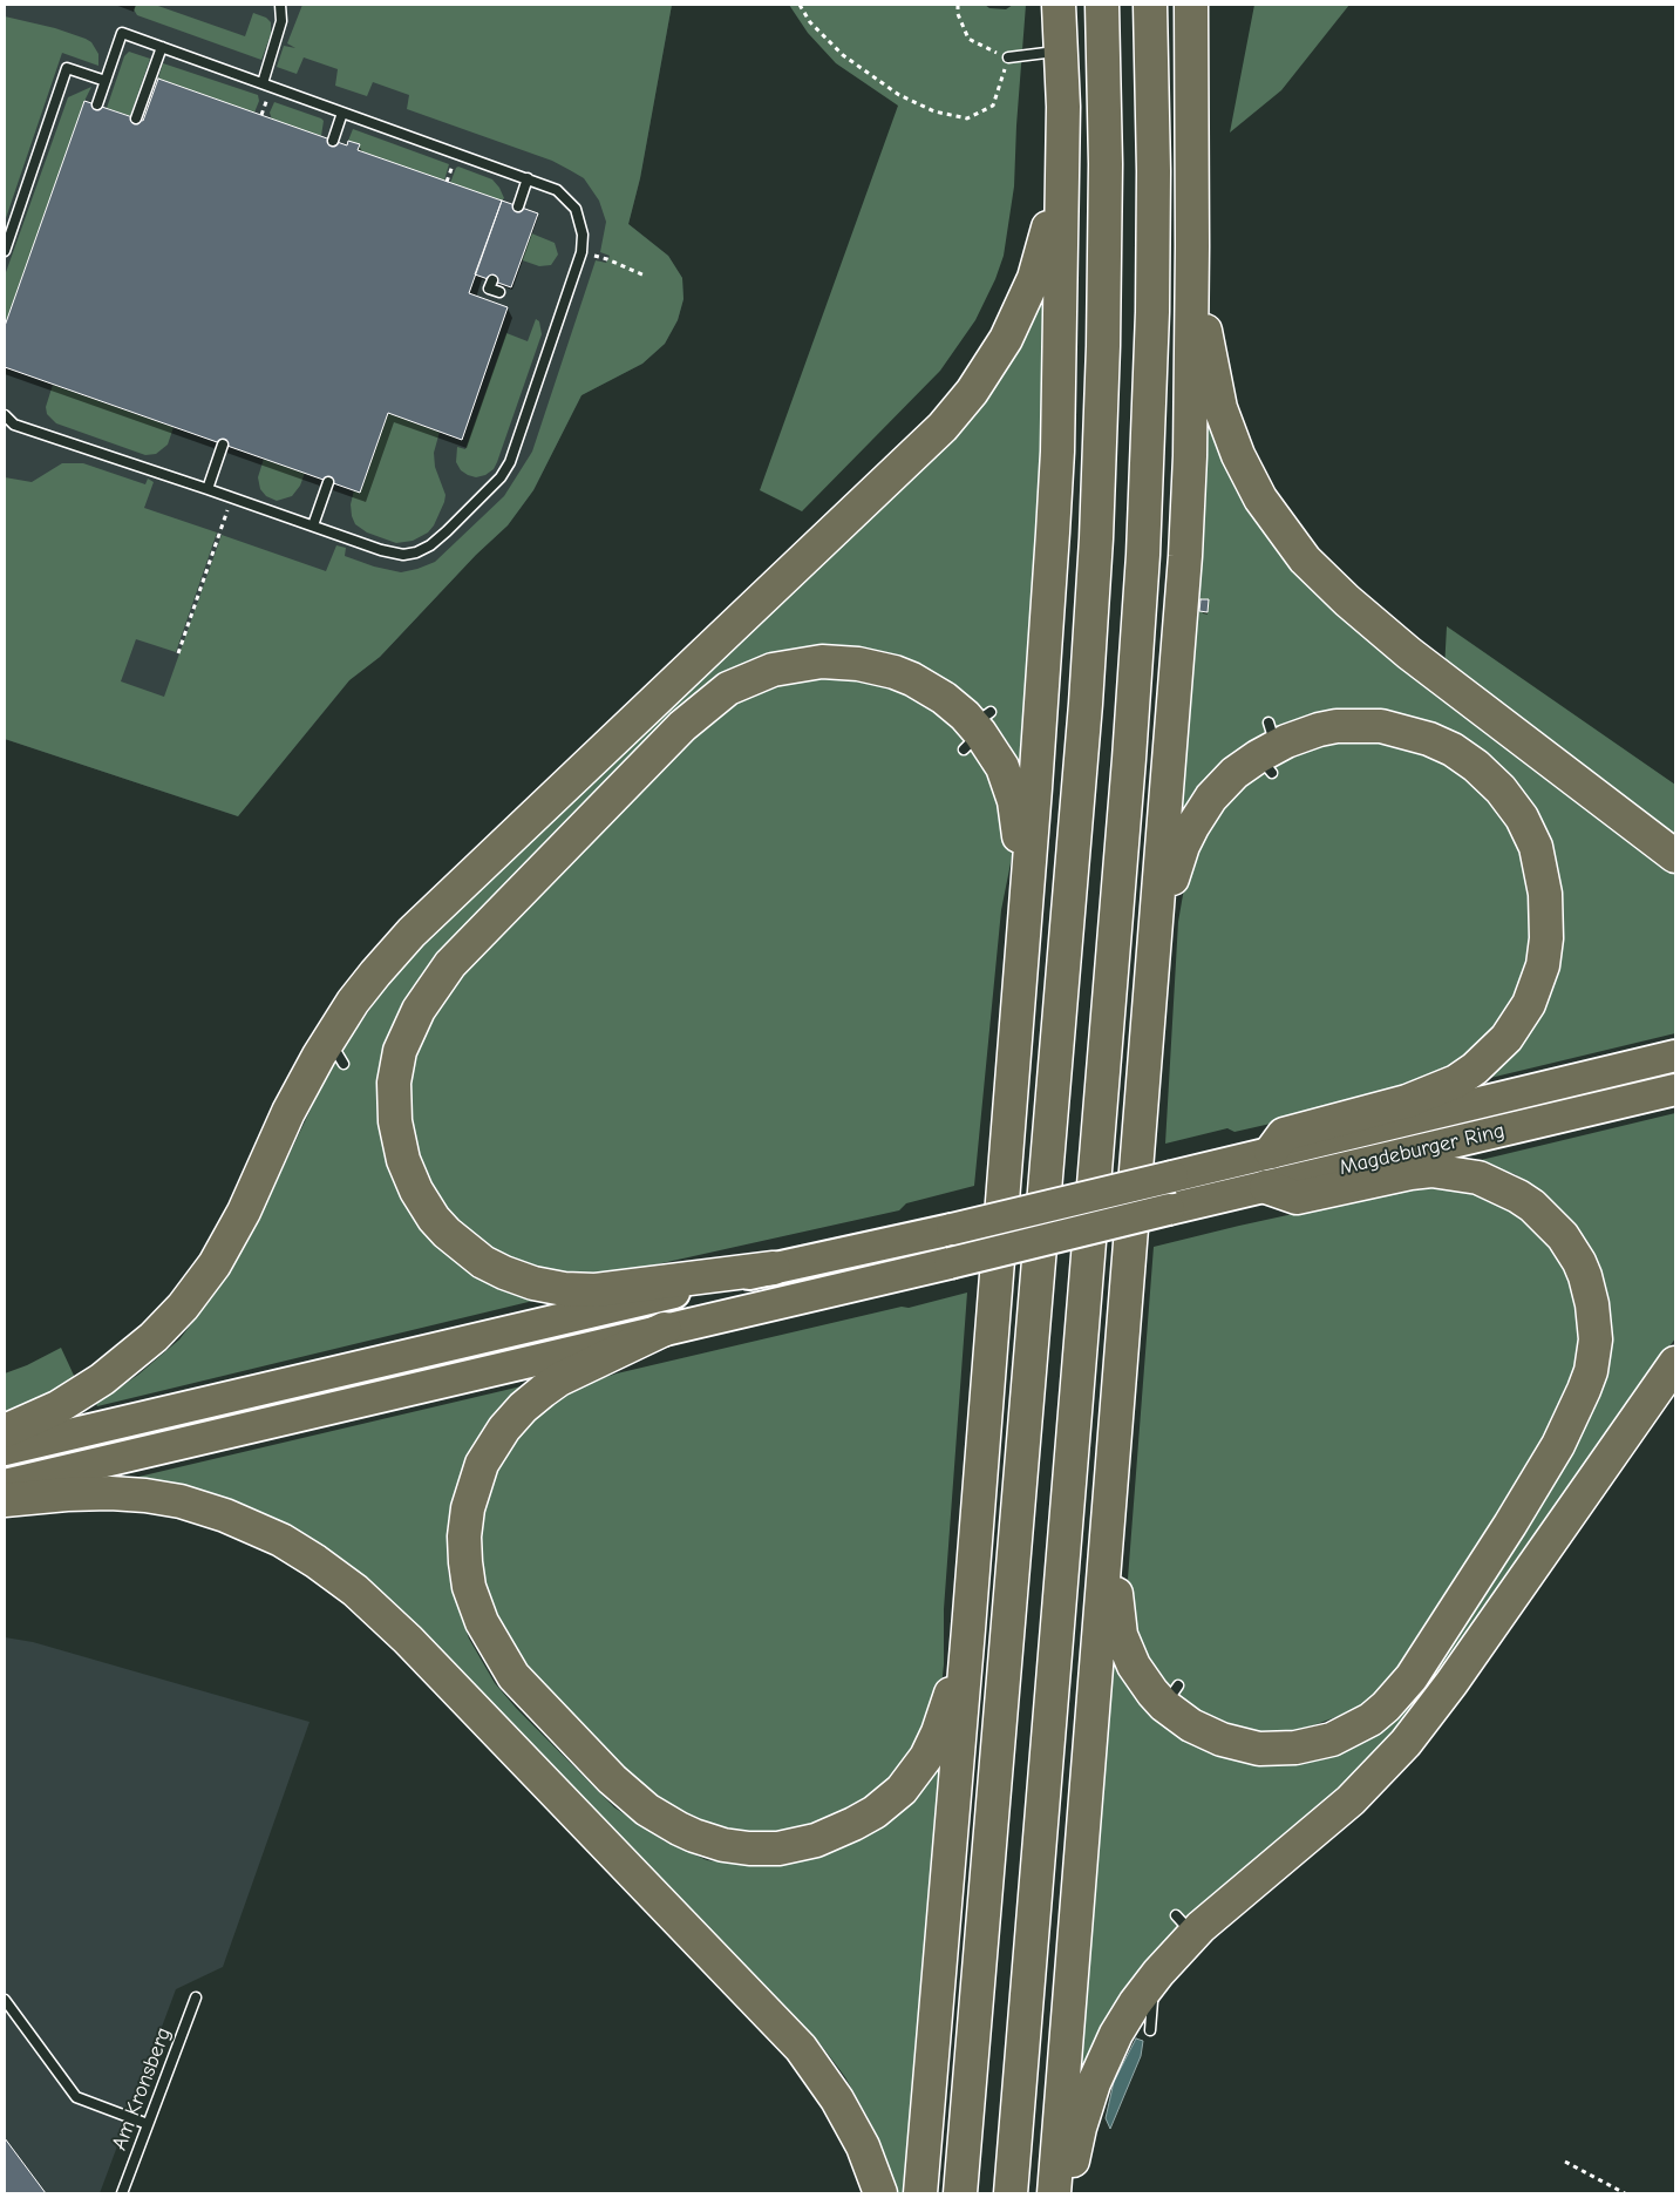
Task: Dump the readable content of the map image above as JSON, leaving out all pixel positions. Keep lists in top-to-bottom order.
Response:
{
  "streets": {
    "highway": ["Magdeburger Ring"],
    "lane": ["Am Kronsberg"]
  }
}
